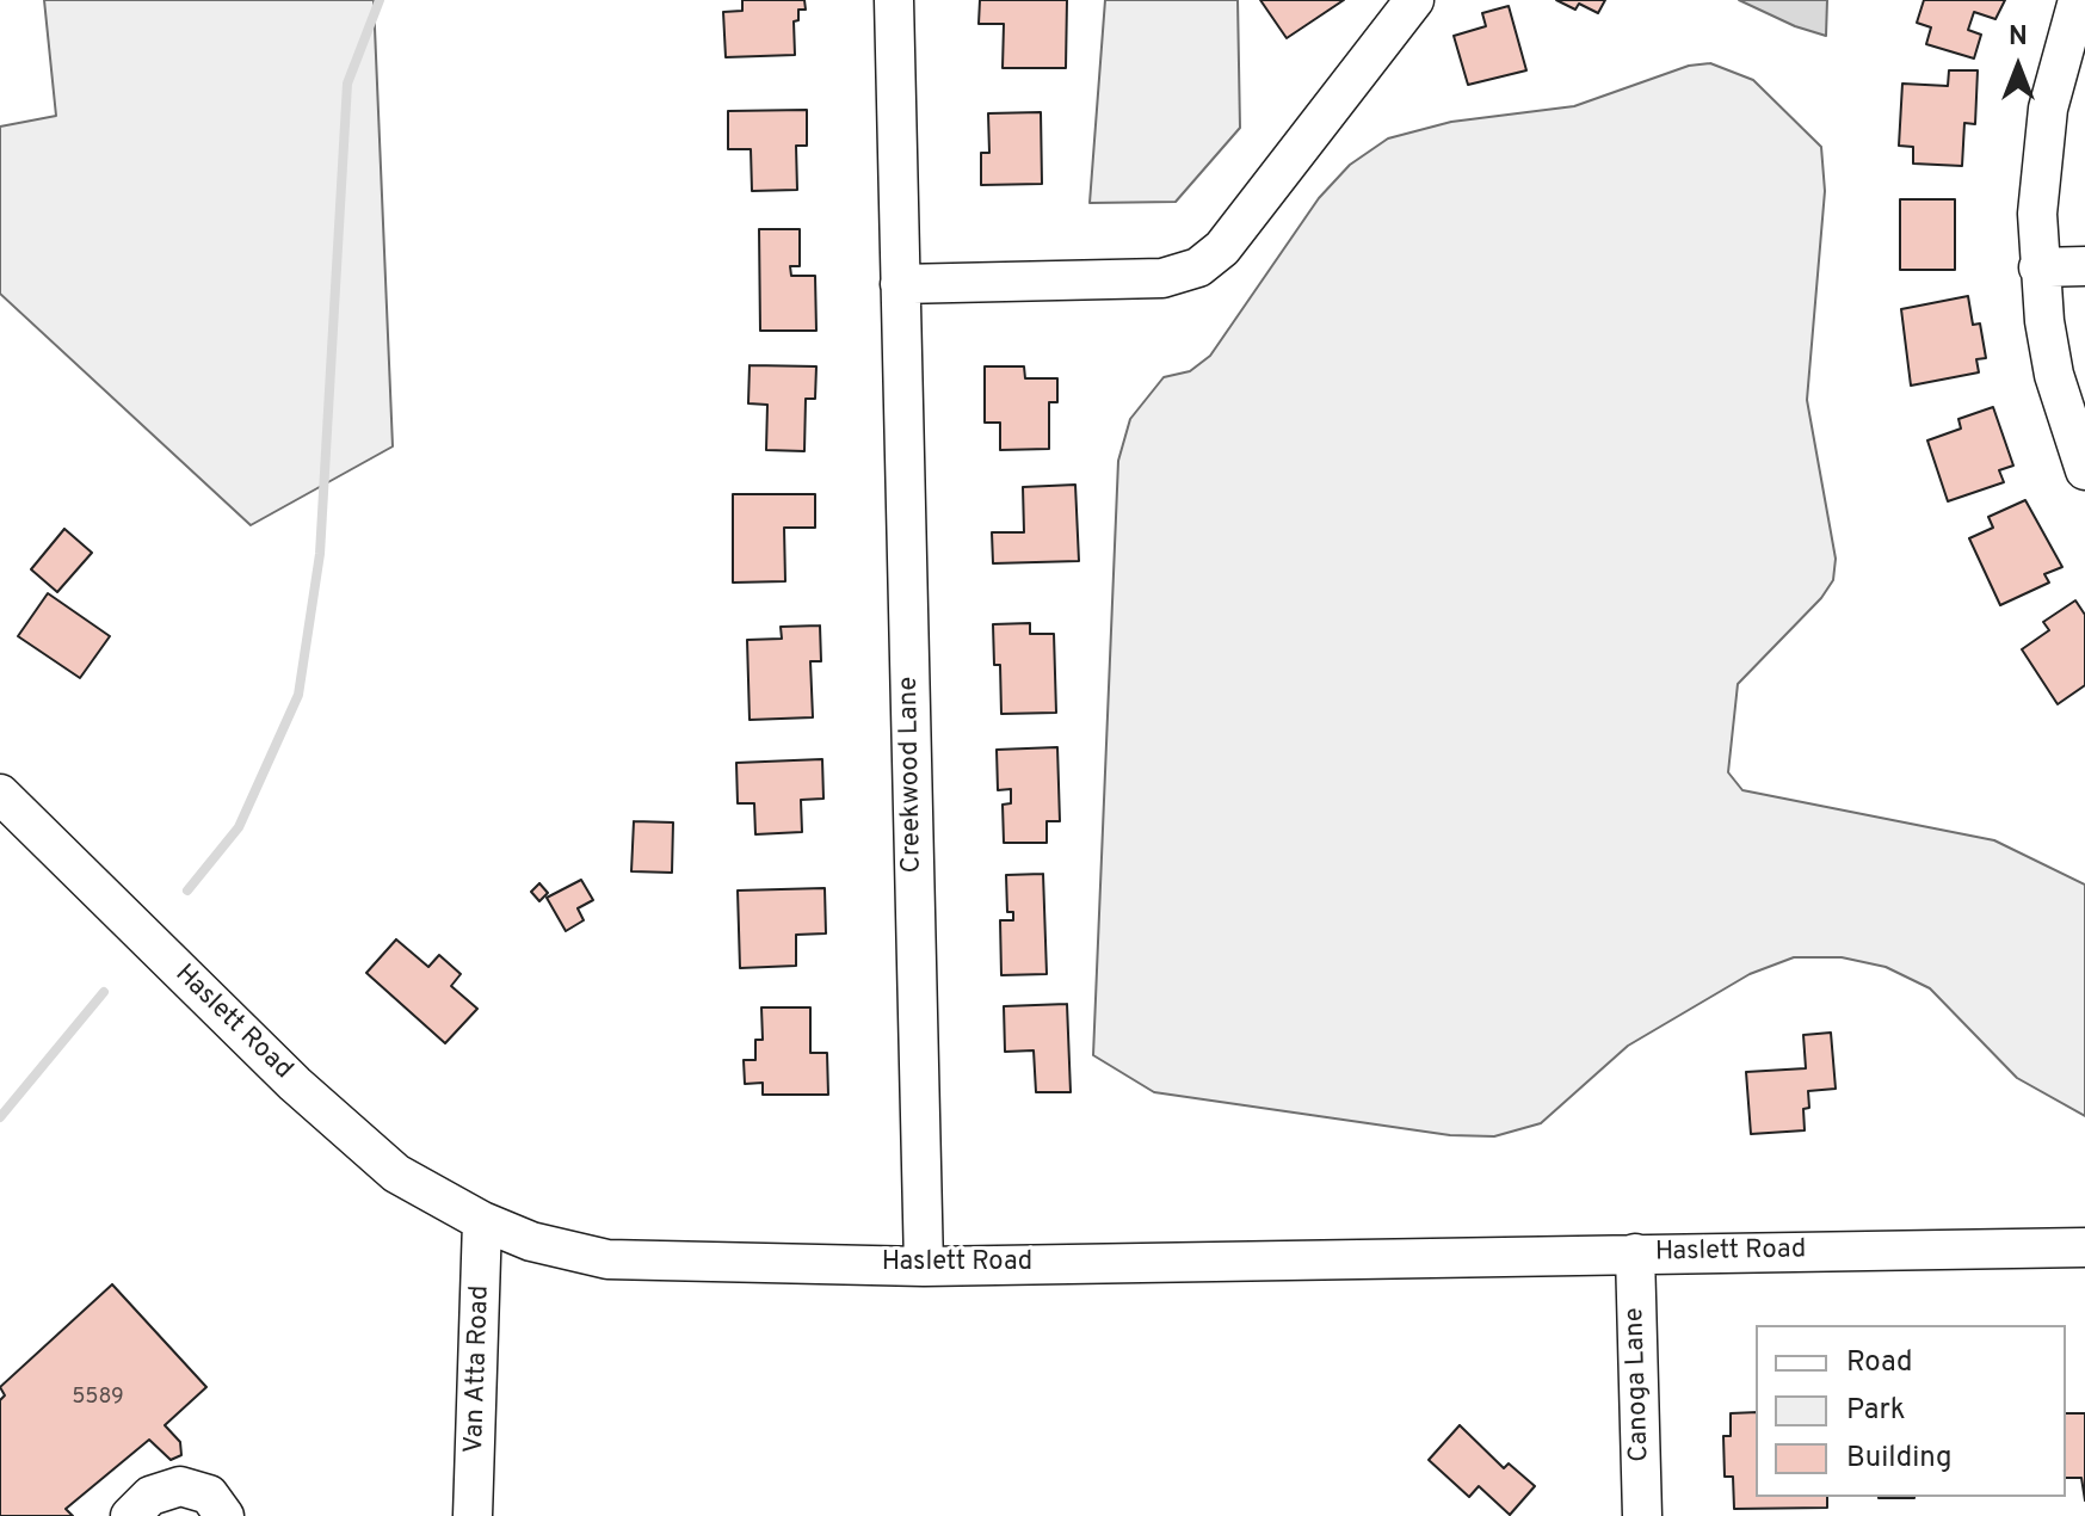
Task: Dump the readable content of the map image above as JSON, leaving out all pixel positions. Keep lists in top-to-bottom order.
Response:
{
  "streets": {
    "street": [
      "Creekwood Lane",
      "Haslett Road",
      "Van Atta Road",
      "Canoga Lane"
    ]
  },
  "crossings": [
    ["Creekwood Lane", "Haslett Road"],
    ["Haslett Road", "Van Atta Road"],
    ["Haslett Road", "Canoga Lane"]
  ],
  "house_numbers": ["5589"],
  "legend": ["Road", "Park", "Building"],
  "north": "top"
}
